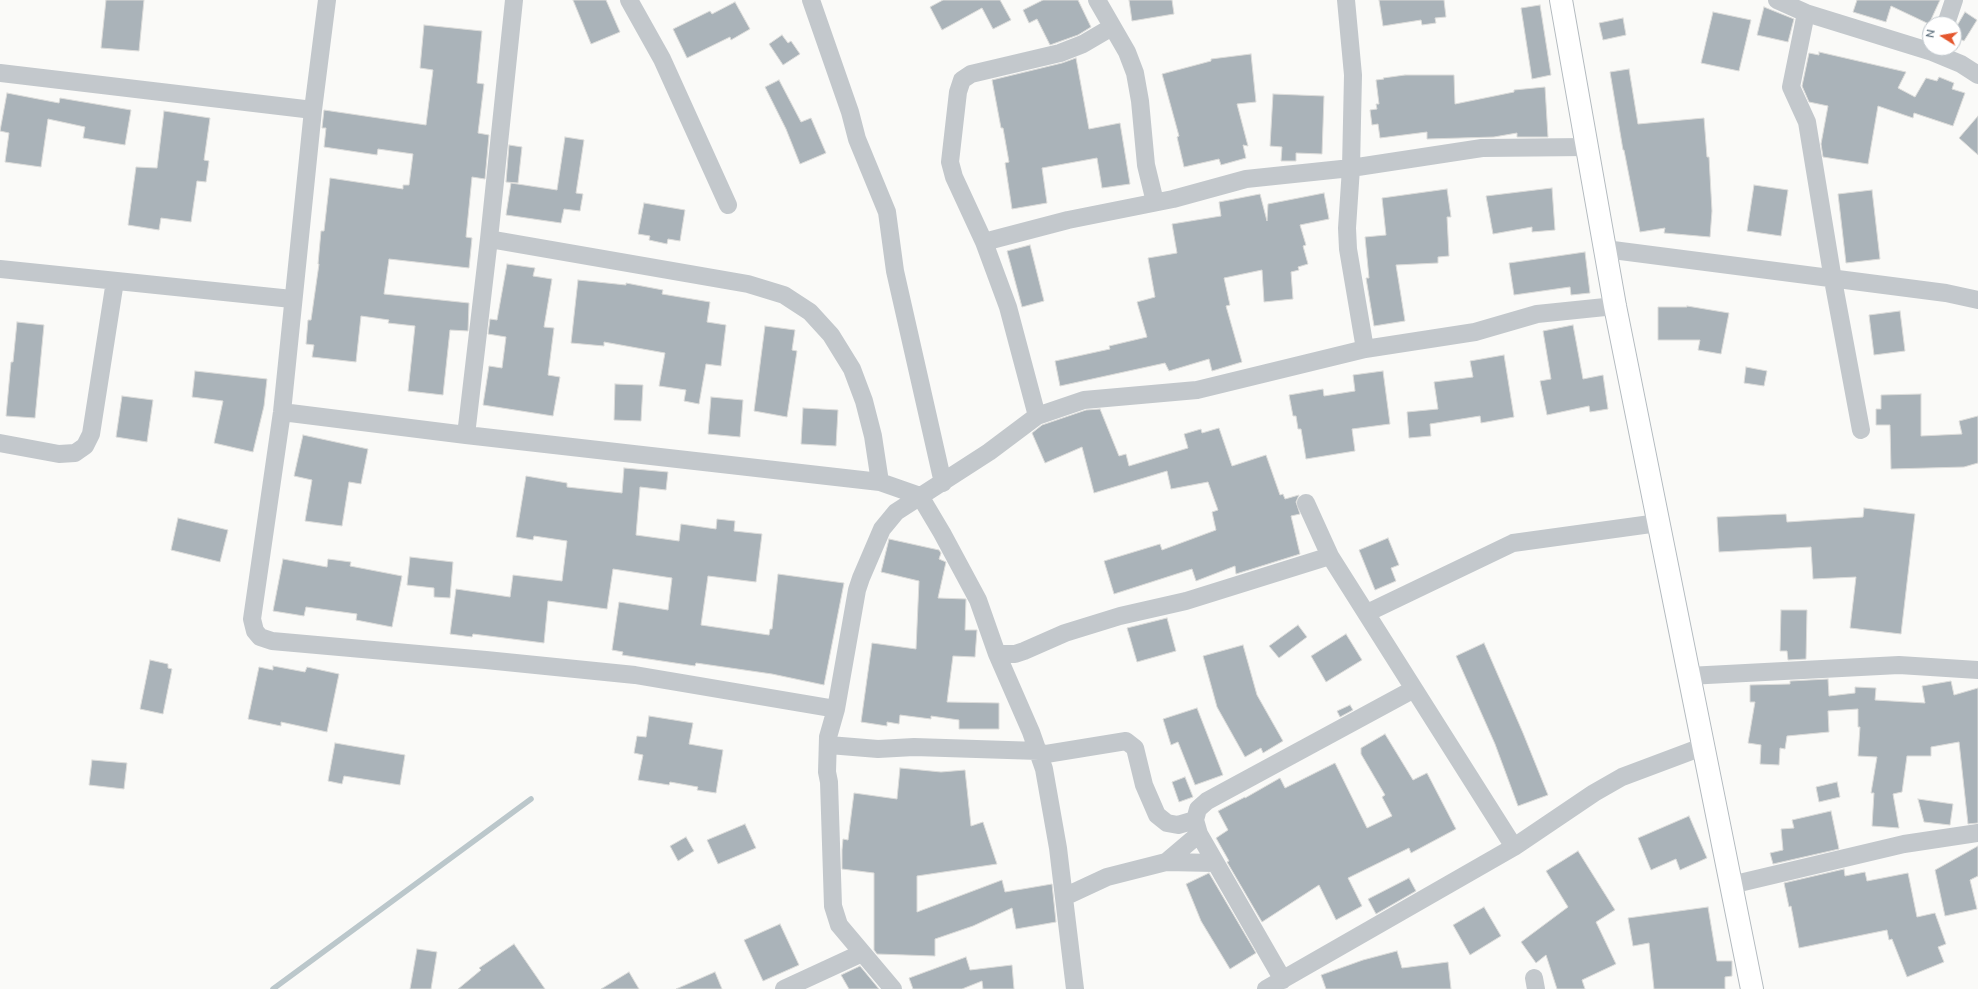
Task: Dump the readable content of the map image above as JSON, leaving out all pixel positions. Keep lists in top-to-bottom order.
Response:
{
  "north": "left"
}
